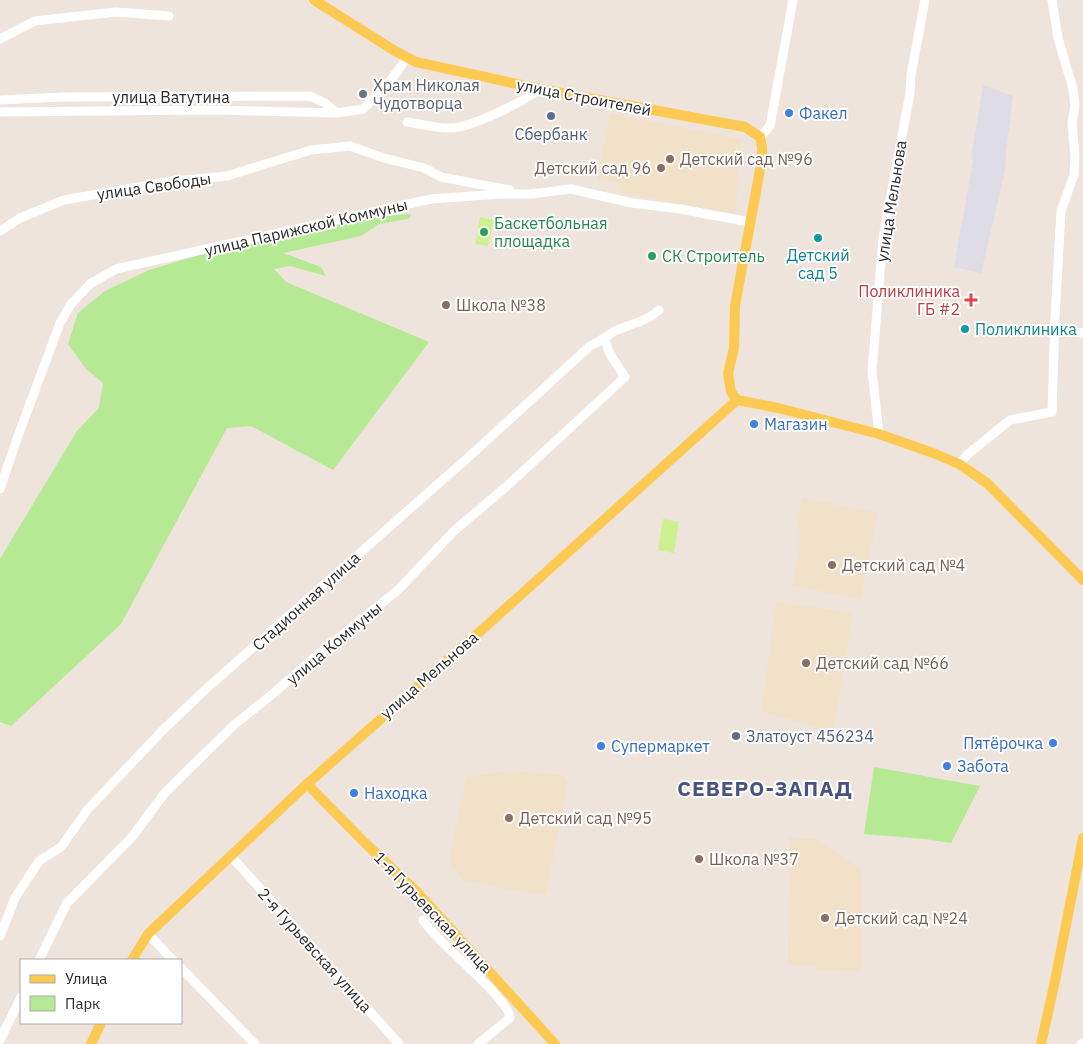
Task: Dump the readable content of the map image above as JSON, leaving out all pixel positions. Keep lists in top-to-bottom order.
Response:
{
  "streets": {
    "main road": ["улица Строителей", "улица Мельнова", "1-я Гурьевская улица"],
    "street": [
      "улица Ватутина",
      "улица Свободы",
      "улица Парижской Коммуны",
      "Стадионная улица",
      "улица Коммуны",
      "2-я Гурьевская улица"
    ]
  },
  "crossings": [
    ["улица Ватутина", "улица Строителей"],
    ["улица Свободы", "улица Парижской Коммуны"],
    ["улица Мельнова", "1-я Гурьевская улица"],
    ["улица Мельнова", "2-я Гурьевская улица"],
    ["Стадионная улица", "улица Коммуны"]
  ],
  "districts": ["СЕВЕРО-ЗАПАД"],
  "places": {
    "other": [
      "Храм Николая Чудотворца",
      "Факел",
      "Сбербанк",
      "Детский сад №96",
      "Детский сад 96",
      "Баскетбольная площадка",
      "Детский сад 5",
      "СК Строитель",
      "Школа №38",
      "Поликлиника",
      "Магазин",
      "Детский сад №4",
      "Детский сад №66",
      "Златоуст 456234",
      "Пятёрочка",
      "Супермаркет",
      "Забота",
      "Находка",
      "Детский сад №95",
      "Школа №37",
      "Детский сад №24"
    ],
    "health": ["Поликлиника ГБ #2"]
  },
  "legend": ["Улица", "Парк"]
}
